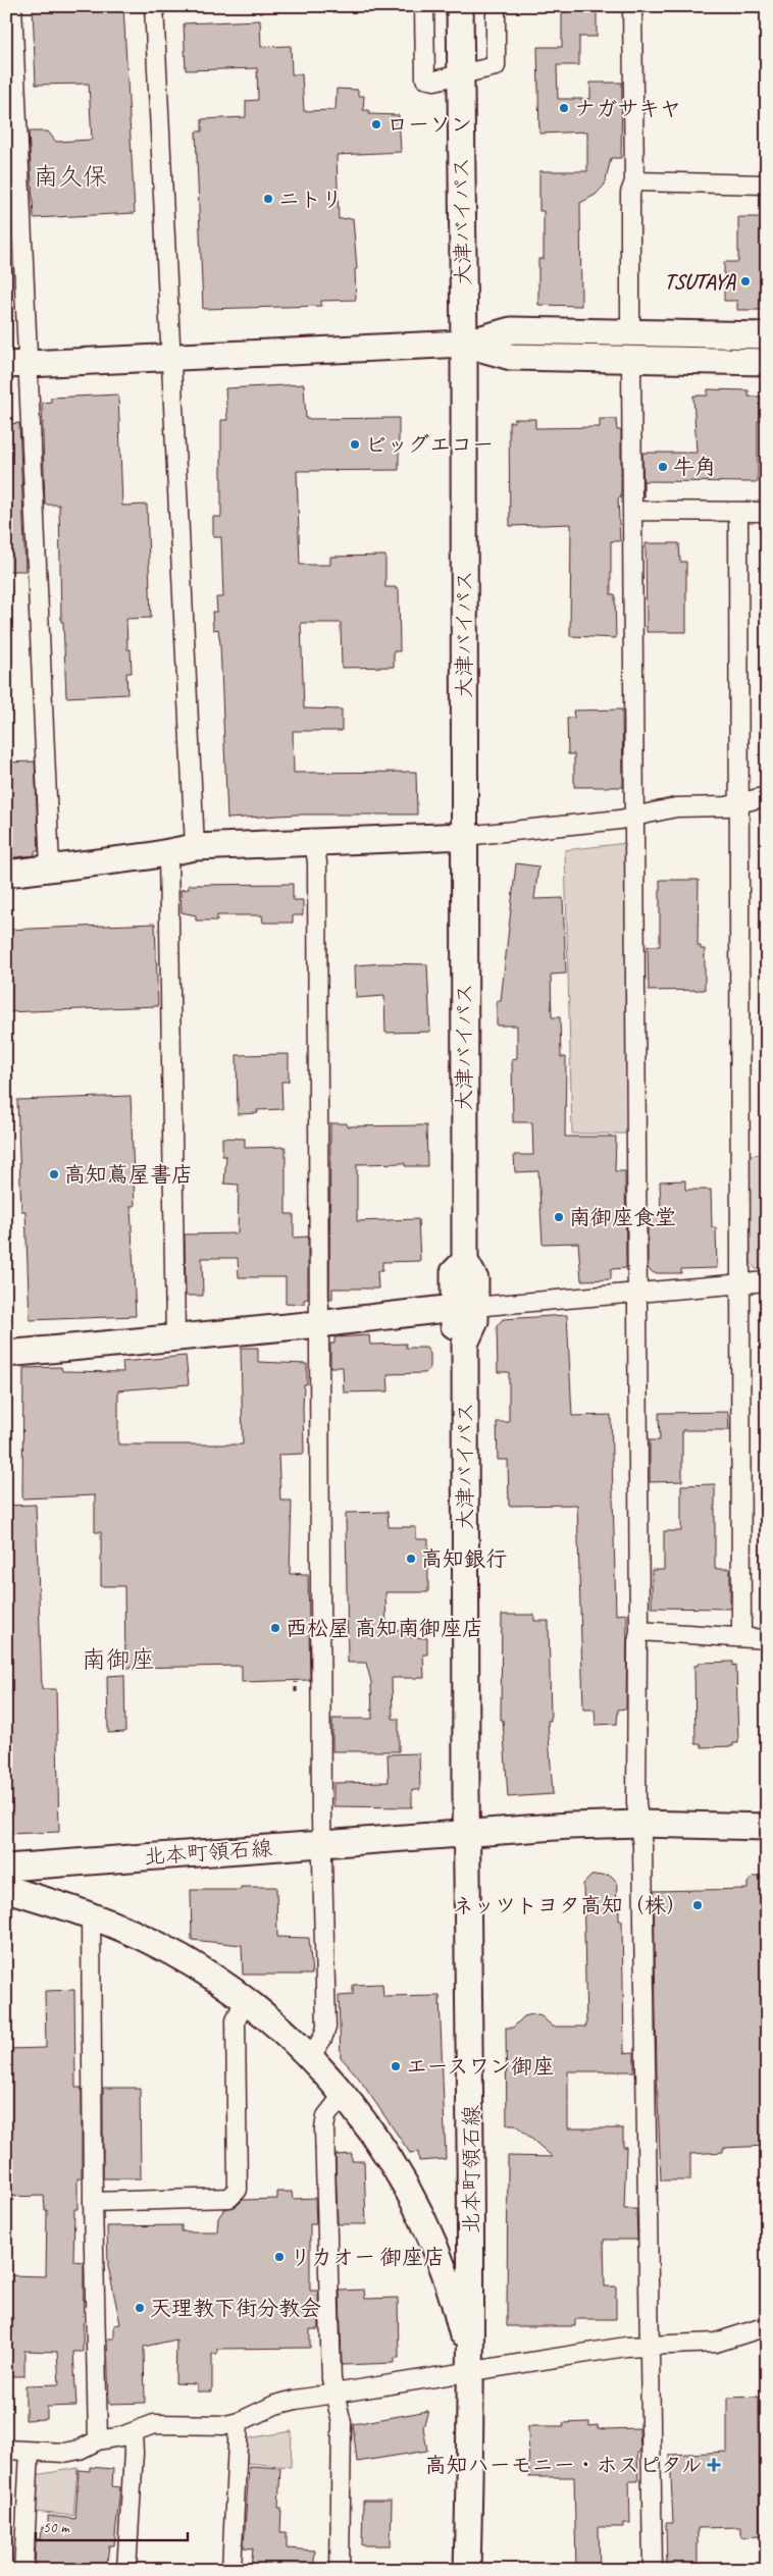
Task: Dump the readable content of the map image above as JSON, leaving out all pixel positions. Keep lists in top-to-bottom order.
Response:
{
  "streets": {
    "main road": ["大津バイパス", "北本町領石線"]
  },
  "crossings": [
    ["大津バイパス", "北本町領石線"]
  ],
  "districts": ["南久保", "南御座"],
  "places": {
    "other": [
      "ナガサキヤ",
      "ローソン",
      "ニトリ",
      "TSUTAYA",
      "ビッグエコー",
      "牛角",
      "高知蔦屋書店",
      "南御座食堂",
      "高知銀行",
      "西松屋 高知南御座店",
      "ネッツトヨタ高知（株）",
      "エースワン御座",
      "リカオー 御座店",
      "天理教下街分教会"
    ],
    "health": ["高知ハーモニー・ホスピタル"]
  },
  "scale_bar": "50 m"
}
